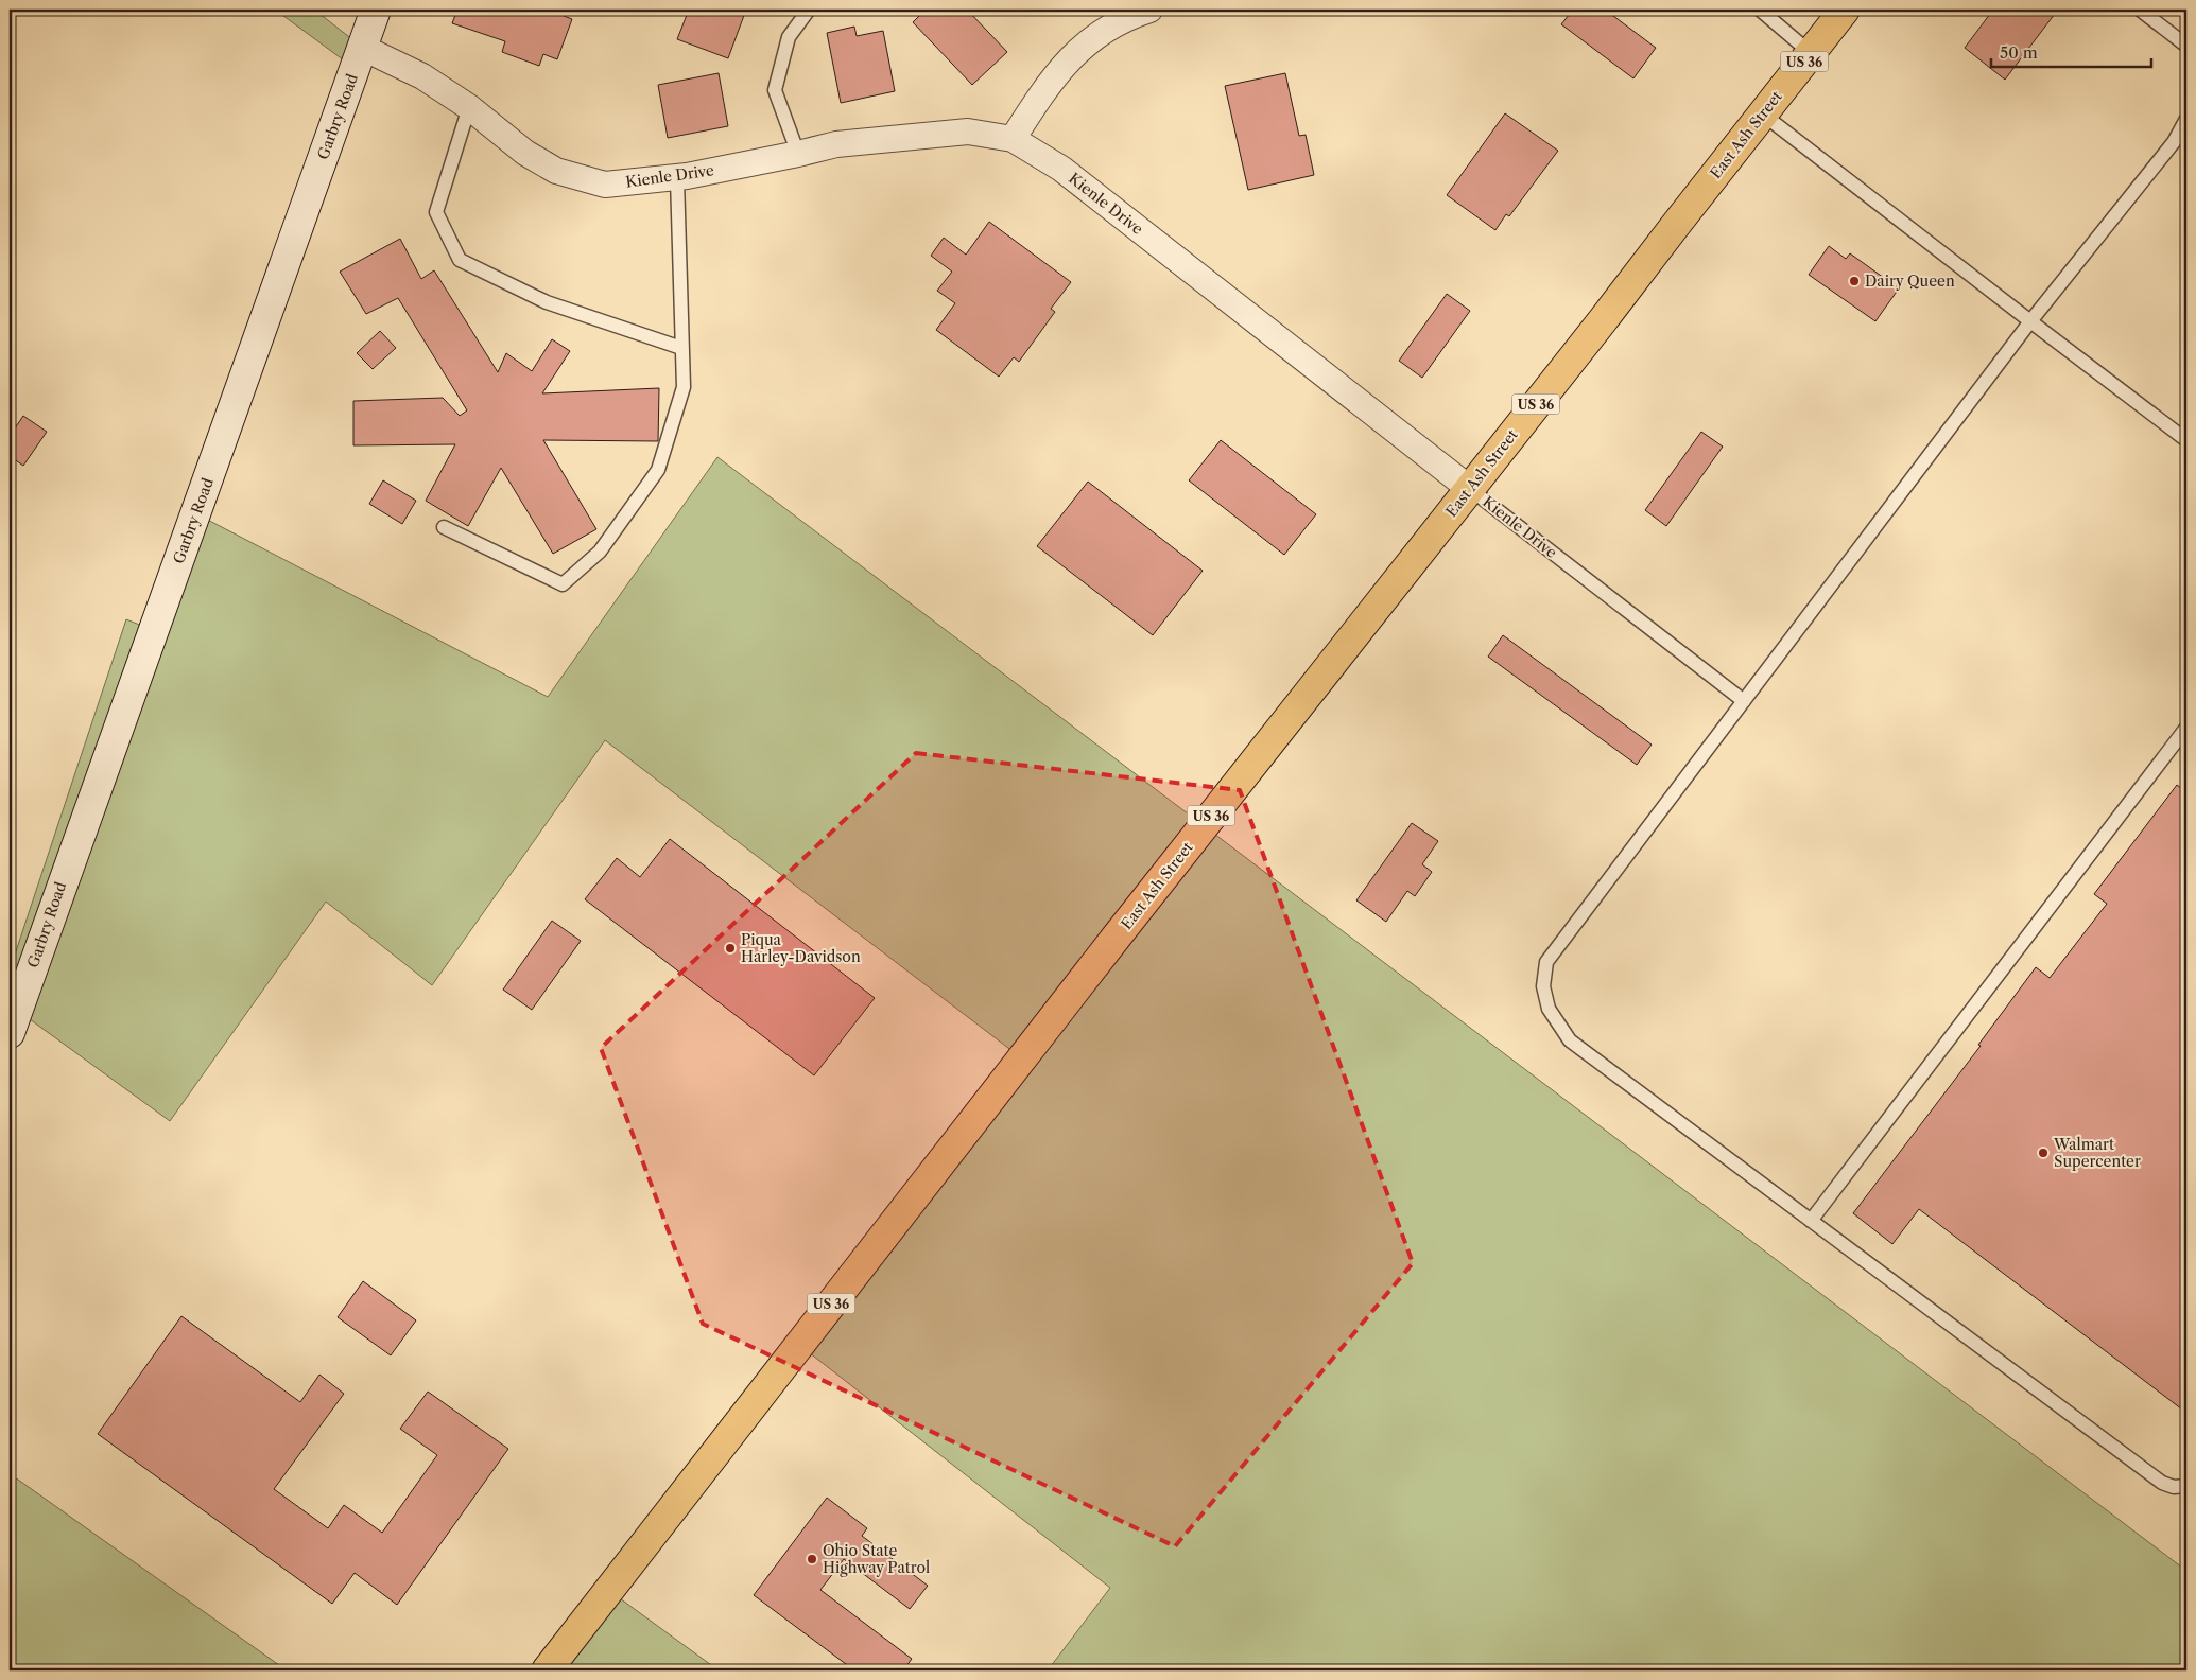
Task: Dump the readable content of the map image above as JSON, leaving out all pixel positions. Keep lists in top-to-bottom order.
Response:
{
  "streets": {
    "main road": ["US 36", "East Ash Street"],
    "street": ["Garbry Road", "Kienle Drive"]
  },
  "crossings": [
    ["Garbry Road", "Kienle Drive"],
    ["East Ash Street", "Kienle Drive"]
  ],
  "places": [
    "Dairy Queen",
    "Piqua Harley-Davidson",
    "Walmart Supercenter",
    "Ohio State Highway Patrol"
  ],
  "scale_bar": "50 m"
}
